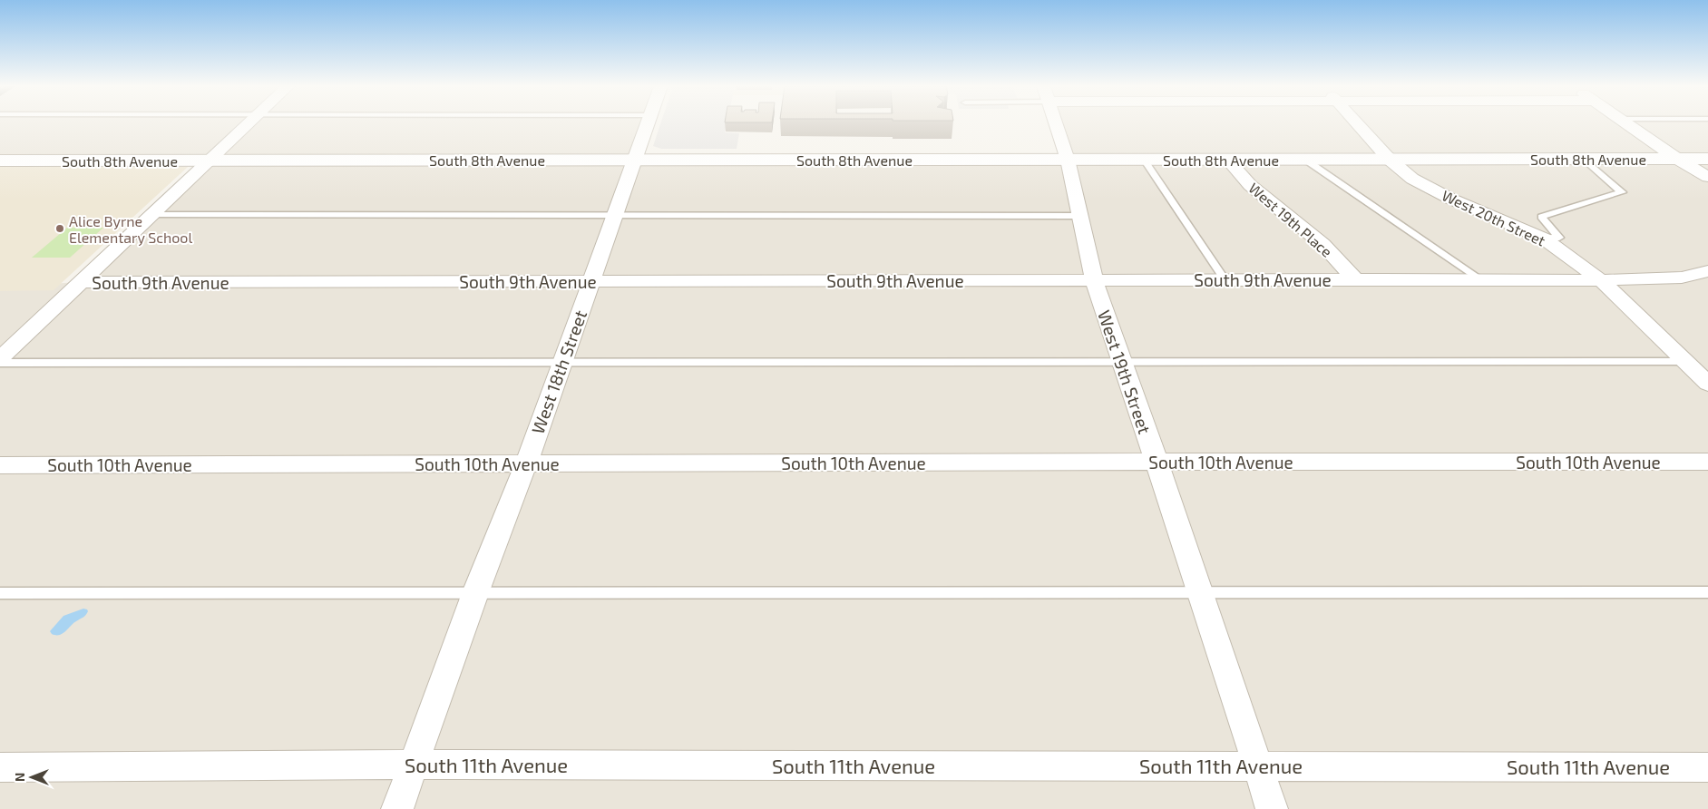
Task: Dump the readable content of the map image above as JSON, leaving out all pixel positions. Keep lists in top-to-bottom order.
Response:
{
  "streets": {
    "street": [
      "South 8th Avenue",
      "West 20th Street",
      "West 19th Place",
      "South 9th Avenue",
      "West 18th Street",
      "West 19th Street",
      "South 10th Avenue",
      "South 11th Avenue"
    ]
  },
  "crossings": [
    ["South 8th Avenue", "West 20th Street"],
    ["South 8th Avenue", "West 19th Place"],
    ["South 8th Avenue", "West 18th Street"],
    ["South 8th Avenue", "West 19th Street"],
    ["West 20th Street", "South 9th Avenue"],
    ["West 19th Place", "South 9th Avenue"],
    ["South 9th Avenue", "West 18th Street"],
    ["South 9th Avenue", "West 19th Street"],
    ["West 18th Street", "South 10th Avenue"],
    ["West 18th Street", "South 11th Avenue"],
    ["West 19th Street", "South 10th Avenue"],
    ["West 19th Street", "South 11th Avenue"]
  ],
  "places": ["Alice Byrne Elementary School"],
  "north": "left"
}
